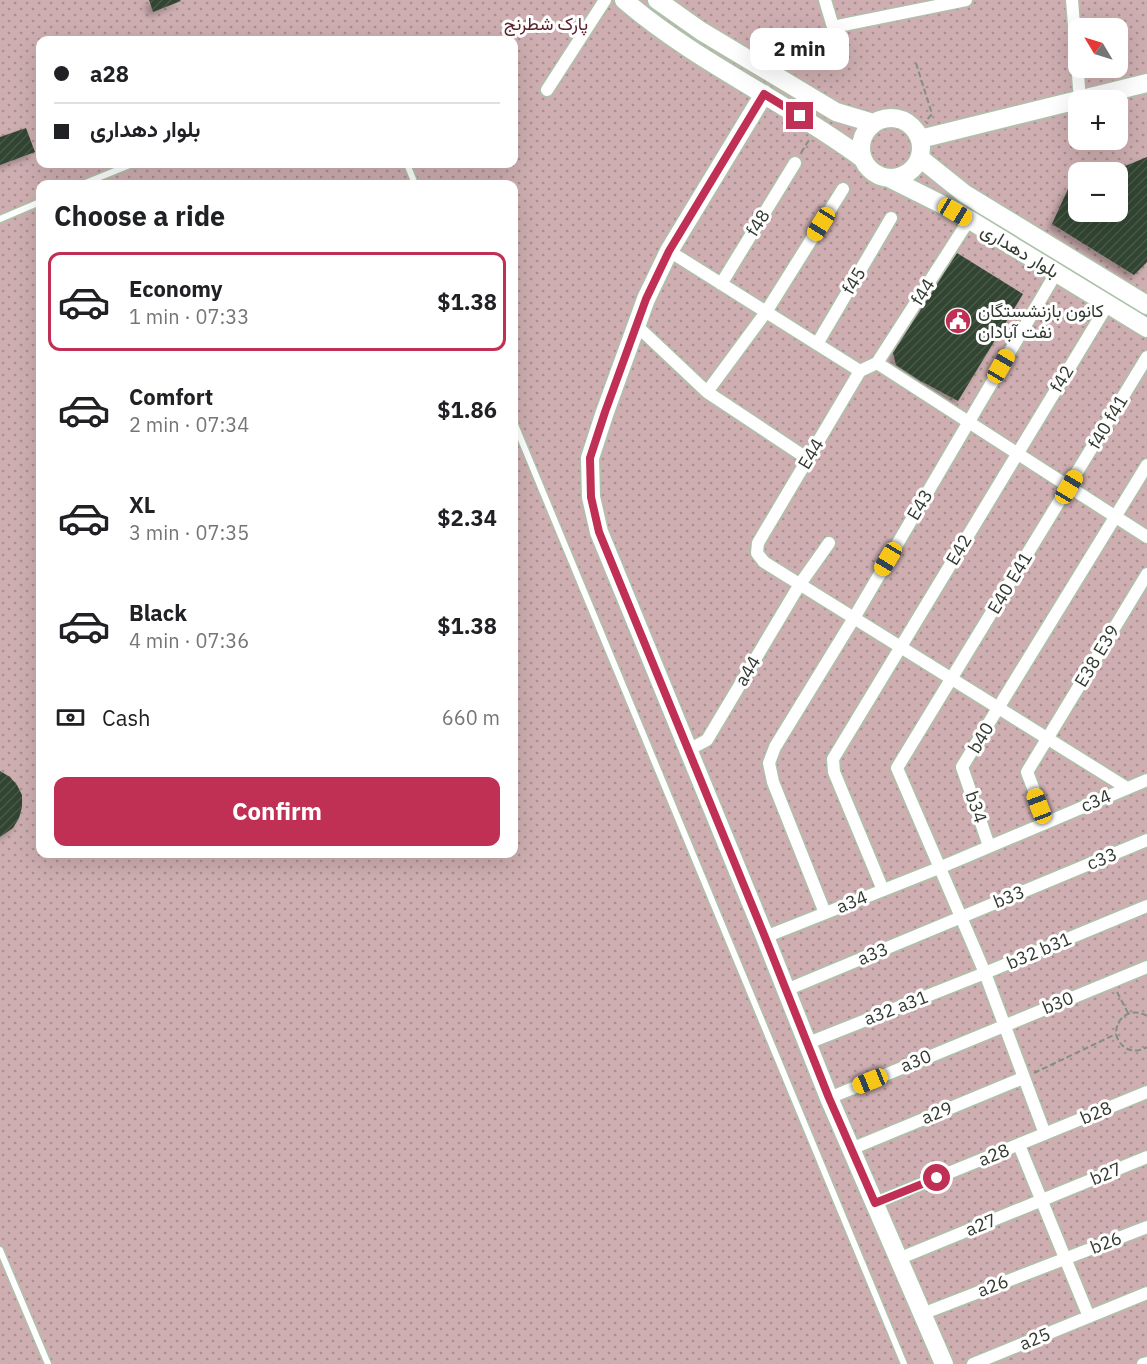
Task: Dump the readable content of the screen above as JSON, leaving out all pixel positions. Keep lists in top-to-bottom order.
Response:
{
  "streets": {
    "main road": ["بلوار دهداری"],
    "street": [
      "f48",
      "f45",
      "f44",
      "f42",
      "f40 f41",
      "E44",
      "E43",
      "E42",
      "E40 E41",
      "E38 E39",
      "a44",
      "b40",
      "c34",
      "b34",
      "c33",
      "b33",
      "a34",
      "b32 b31",
      "a33",
      "b30",
      "a32 a31",
      "a30",
      "a29",
      "b28",
      "a28",
      "b27",
      "a27",
      "b26",
      "a26",
      "a25"
    ]
  },
  "crossings": [
    ["بلوار دهداری", "f44"],
    ["بلوار دهداری", "f42"],
    ["بلوار دهداری", "E43"],
    ["f42", "E42"],
    ["f40 f41", "E40 E41"],
    ["E44", "a44"],
    ["E43", "a34"],
    ["E42", "a34"],
    ["E40 E41", "b34"],
    ["E40 E41", "a34"],
    ["E38 E39", "c34"],
    ["E38 E39", "b34"],
    ["b40", "b34"],
    ["c34", "b34"],
    ["b34", "a34"],
    ["c33", "b33"],
    ["b33", "a33"],
    ["b32 b31", "a32 a31"],
    ["b30", "a30"],
    ["b28", "a28"],
    ["b27", "a27"],
    ["b26", "a26"]
  ],
  "parks": ["پارک شطرنج"],
  "places": {
    "public building": ["کانون بازنشستگان نفت آبادان"]
  },
  "north": "top left",
  "page": {
    "map_buttons": ["+", "−"],
    "bubble": "2 min",
    "banner": ["a28", "بلوار دهداری"],
    "heading": "Choose a ride",
    "list": [
      {
        "name": "Economy",
        "note": "1 min · 07:33",
        "value": "$1.38"
      },
      {
        "name": "Comfort",
        "note": "2 min · 07:34",
        "value": "$1.86"
      },
      {
        "name": "XL",
        "note": "3 min · 07:35",
        "value": "$2.34"
      },
      {
        "name": "Black",
        "note": "4 min · 07:36",
        "value": "$1.38"
      }
    ],
    "pay": ["Cash", "660 m"],
    "buttons": "Confirm"
  }
}
